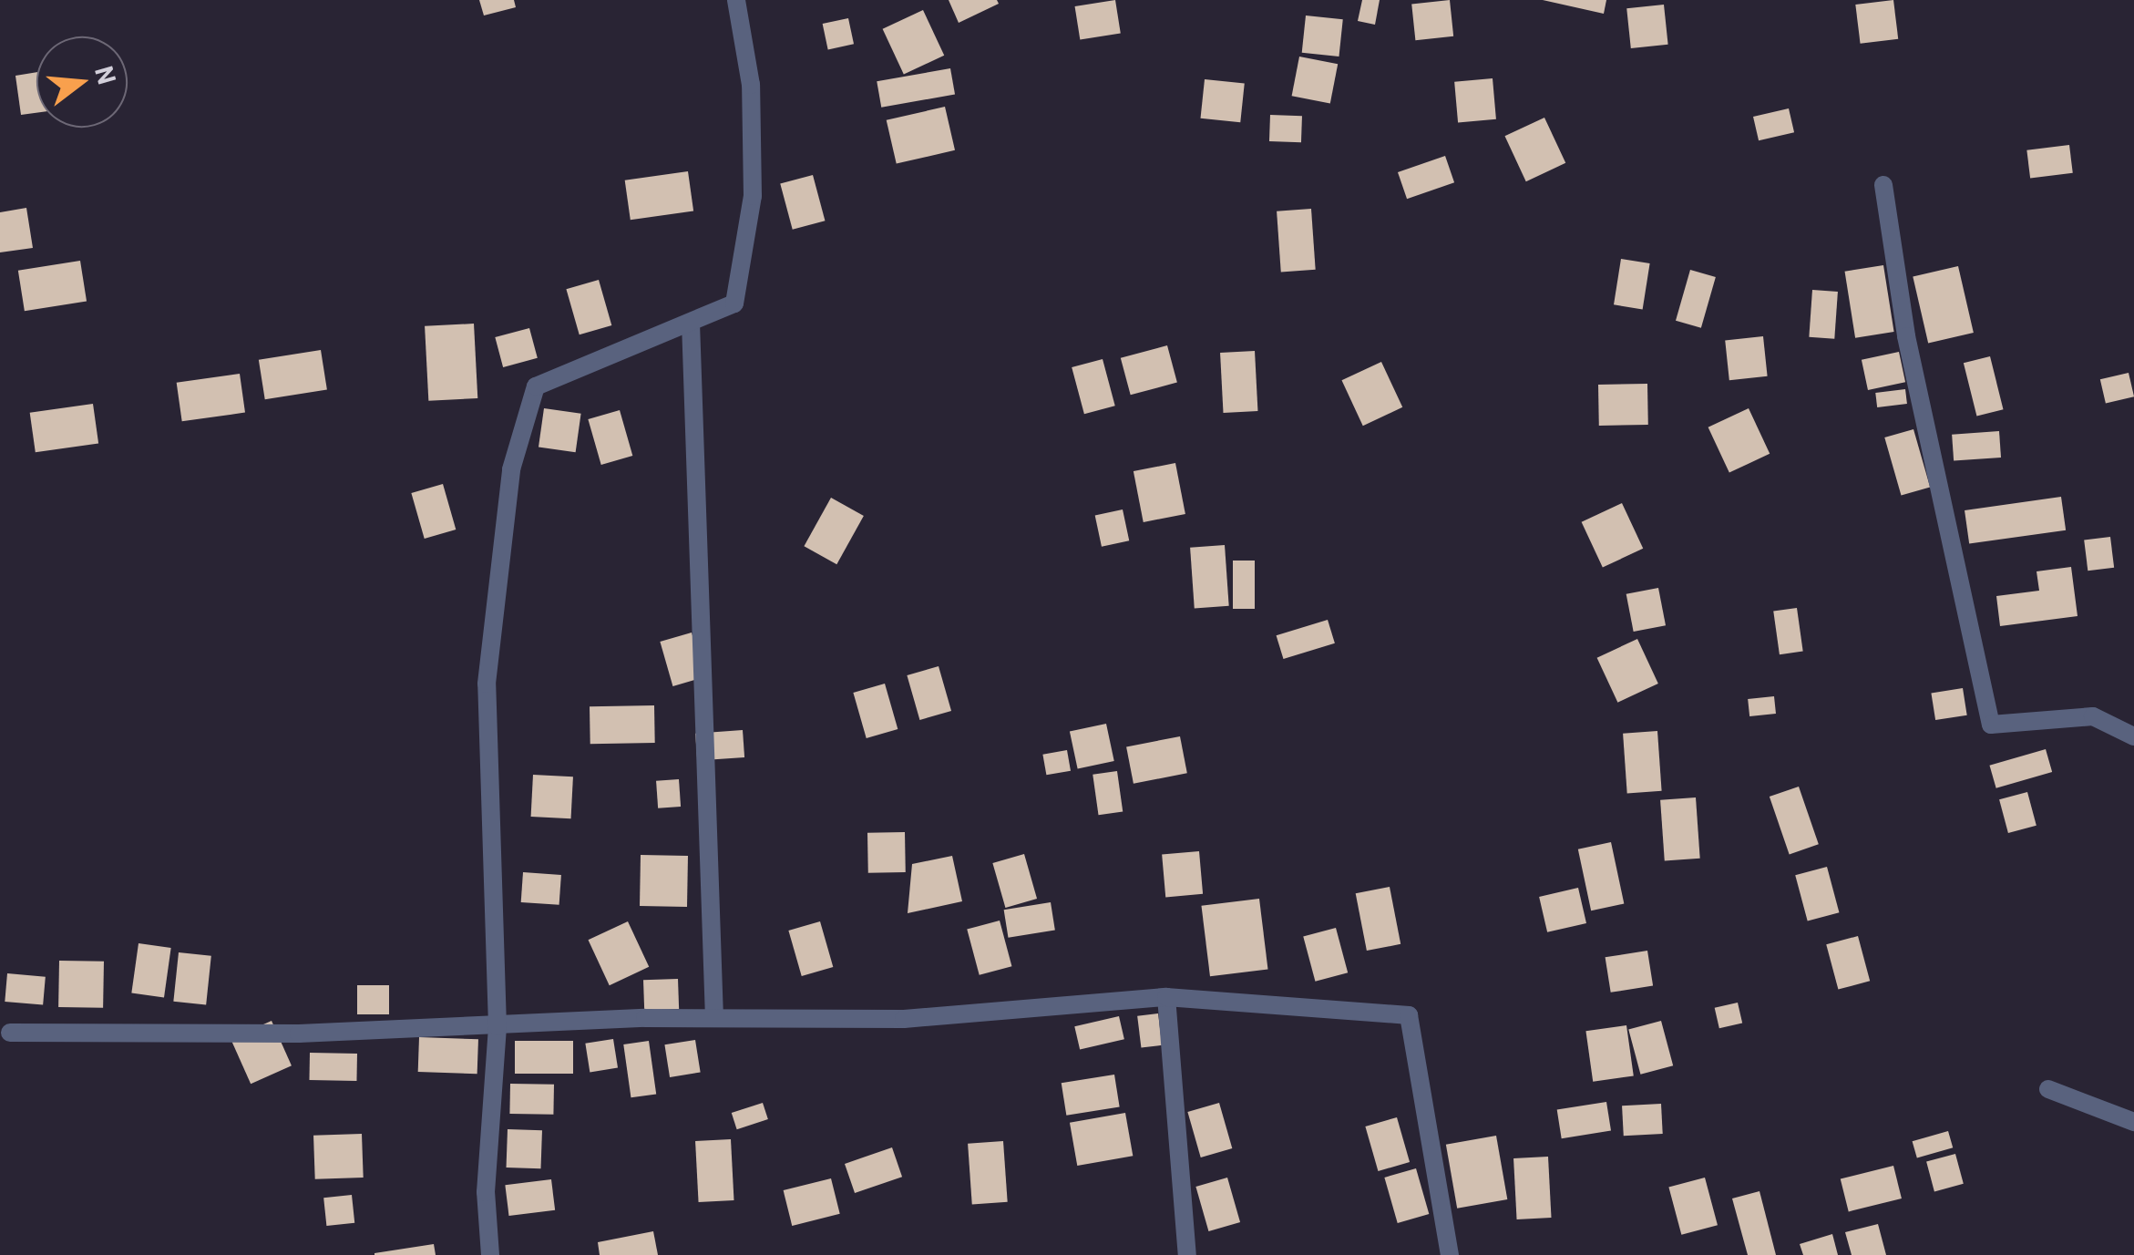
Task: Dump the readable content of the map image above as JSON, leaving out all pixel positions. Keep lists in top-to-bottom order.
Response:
{
  "north": "right"
}
